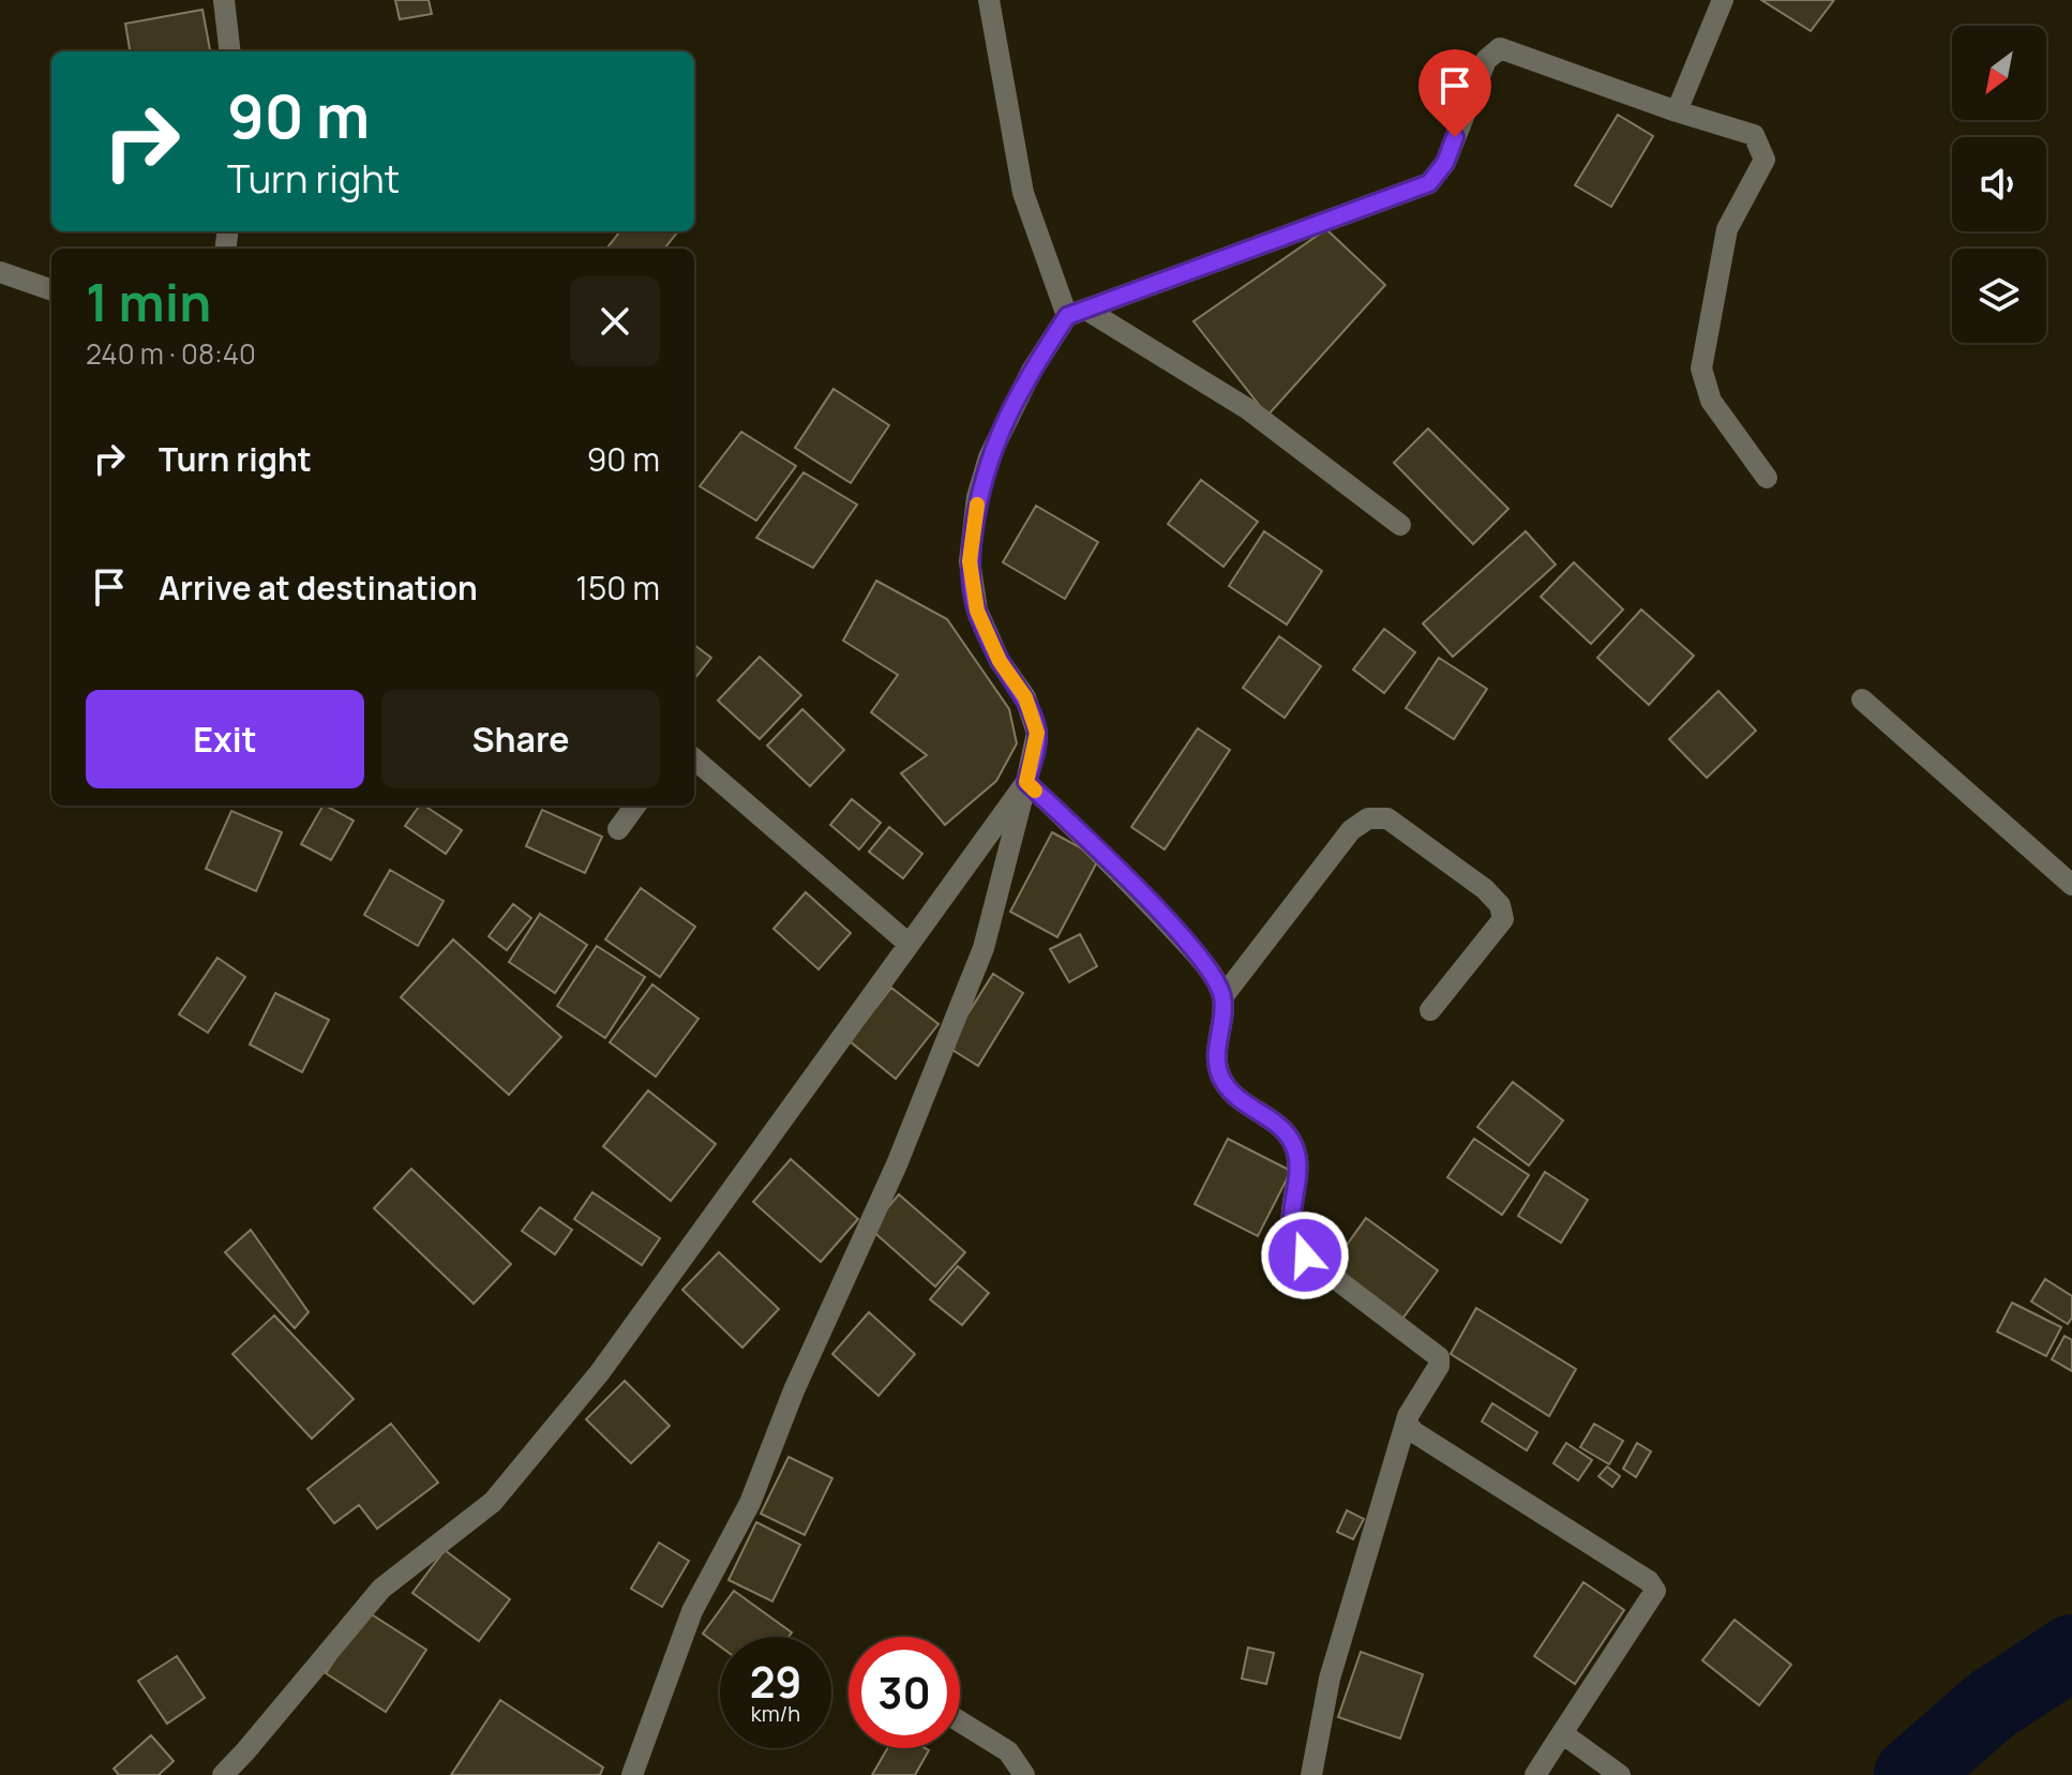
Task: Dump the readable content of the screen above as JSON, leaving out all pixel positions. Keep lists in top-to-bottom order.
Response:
{
  "north": "bottom left",
  "page": {
    "turn": ["90 m", "Turn right"],
    "heading": ["1 min", "240 m · 08:40"],
    "list": [
      {
        "name": "Turn right",
        "value": "90 m"
      },
      {
        "name": "Arrive at destination",
        "value": "150 m"
      }
    ],
    "buttons": ["Exit", "Share"],
    "speed": "29 km/h",
    "limit": "30"
  }
}
